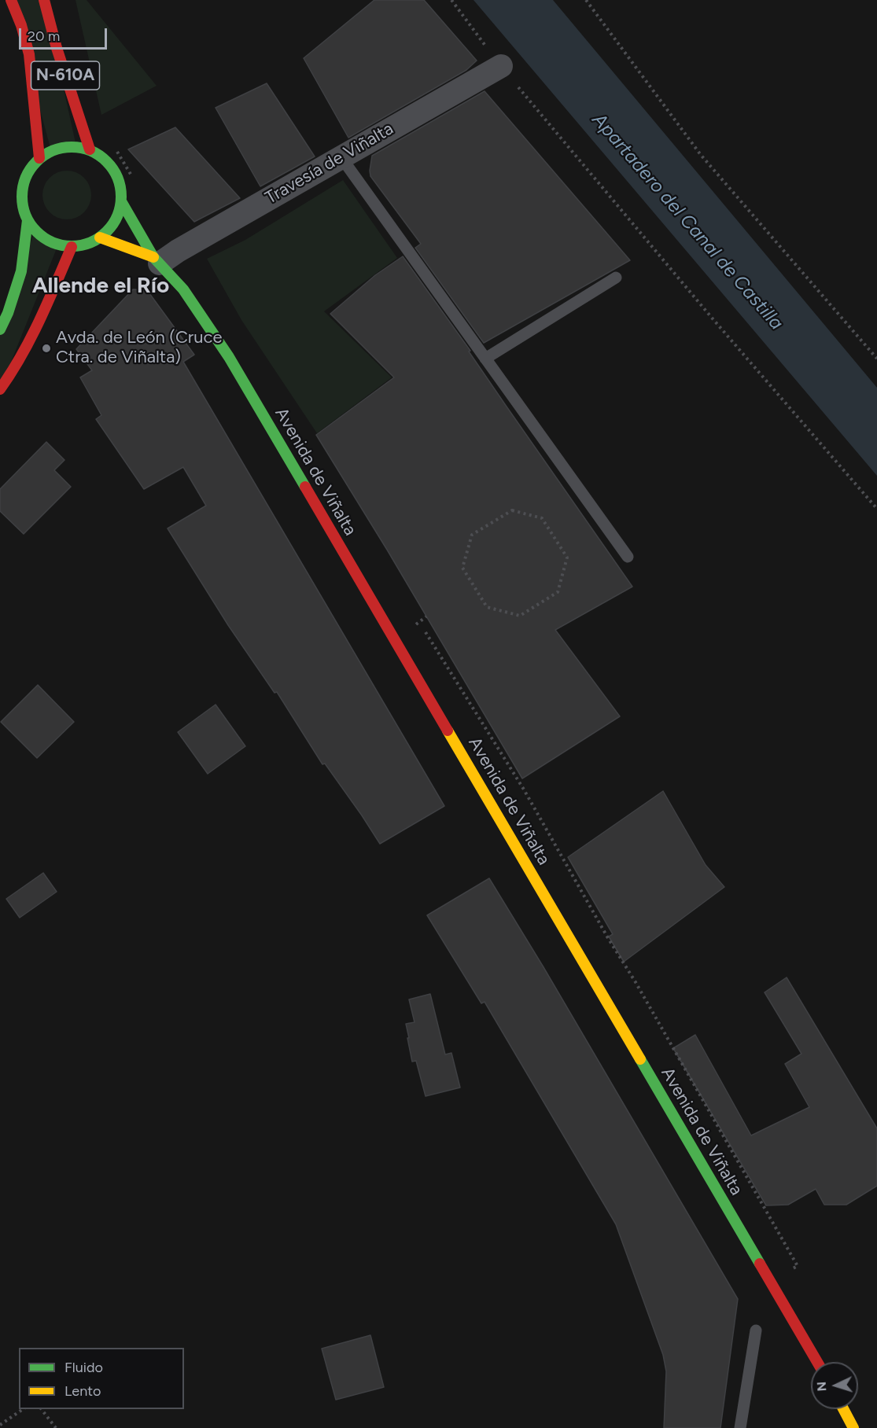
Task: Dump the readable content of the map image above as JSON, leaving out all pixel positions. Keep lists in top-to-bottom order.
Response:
{
  "streets": {
    "main road": ["N-610A", "Avenida de Viñalta"],
    "street": ["Travesía de Viñalta"]
  },
  "crossings": [
    ["N-610A", "Avenida de Viñalta"],
    ["Travesía de Viñalta", "Avenida de Viñalta"]
  ],
  "districts": ["Allende el Río"],
  "water": ["Apartadero del Canal de Castilla"],
  "places": ["Avda. de León (Cruce Ctra. de Viñalta)"],
  "legend": ["Fluido", "Lento"],
  "scale_bar": "20 m",
  "north": "left"
}
